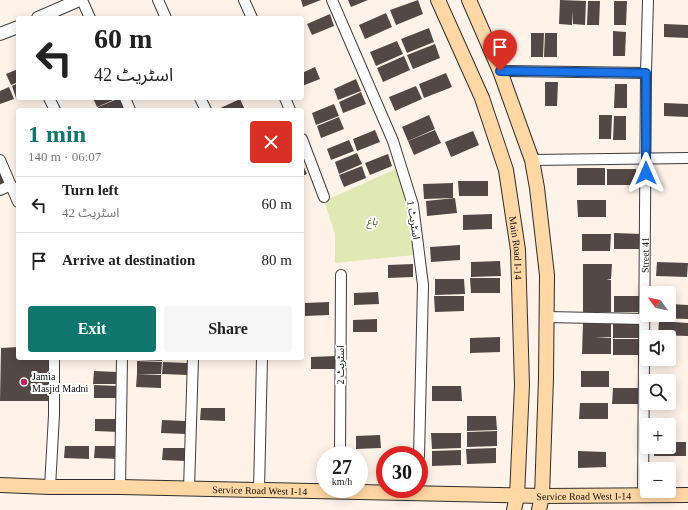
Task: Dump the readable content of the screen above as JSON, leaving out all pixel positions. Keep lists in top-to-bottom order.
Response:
{
  "streets": {
    "main road": ["Main Road I-14", "Service Road West I-14"],
    "street": ["اسٹریٹ 1", "Street 41", "اسٹریٹ 2"]
  },
  "crossings": [
    ["Main Road I-14", "Service Road West I-14"]
  ],
  "parks": ["باغ"],
  "places": ["Jamia Masjid Madni"],
  "north": "top left",
  "page": {
    "turn": ["60 m", "اسٹریٹ 42"],
    "heading": ["1 min", "140 m · 06:07"],
    "list": [
      {
        "name": "Turn left",
        "note": "اسٹریٹ 42",
        "value": "60 m"
      },
      {
        "name": "Arrive at destination",
        "value": "80 m"
      }
    ],
    "map_buttons": ["+", "−"],
    "buttons": ["Exit", "Share"],
    "speed": "27 km/h",
    "limit": "30"
  }
}
